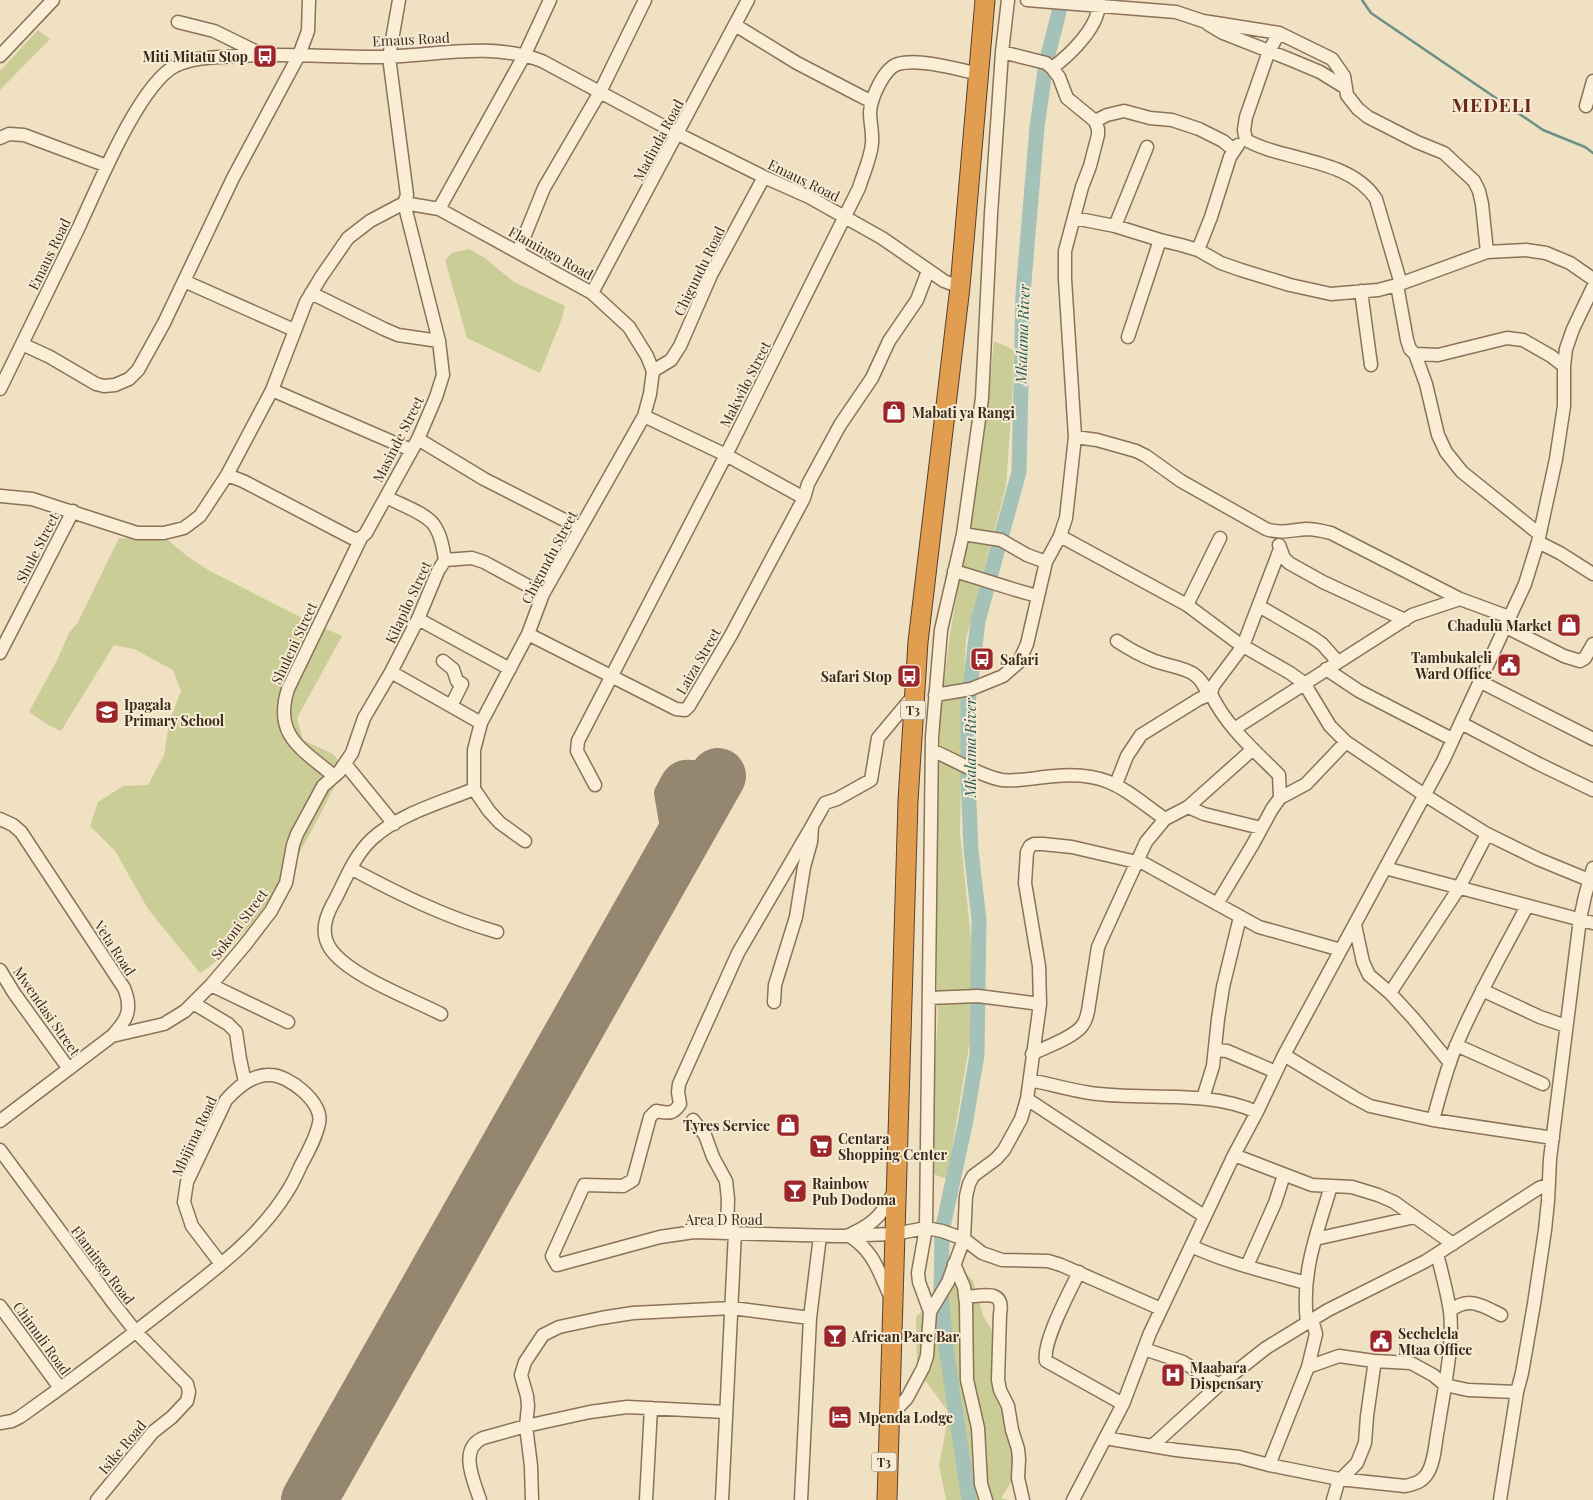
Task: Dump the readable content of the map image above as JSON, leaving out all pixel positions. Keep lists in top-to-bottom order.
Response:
{
  "streets": {
    "highway": ["T3"],
    "street": [
      "Emaus Road",
      "Madinda Road",
      "Flamingo Road",
      "Chigundu Road",
      "Makwilo Street",
      "Masinde Street",
      "Shule Street",
      "Chigundu Street",
      "Kilapilo Street",
      "Shuleni Street",
      "Laiza Street",
      "Sokoni Street",
      "Veta Road",
      "Mwendasi Street",
      "Mbijima Road",
      "Area D Road",
      "Chimuli Road",
      "Isike Road"
    ]
  },
  "crossings": [
    ["Emaus Road", "Madinda Road"],
    ["Emaus Road", "Chigundu Road"],
    ["Emaus Road", "Makwilo Street"],
    ["Emaus Road", "Masinde Street"],
    ["Emaus Road", "Laiza Street"],
    ["Emaus Road", "T3"],
    ["Madinda Road", "Flamingo Road"],
    ["Flamingo Road", "Chigundu Road"],
    ["Flamingo Road", "Masinde Street"],
    ["Flamingo Road", "Chigundu Street"],
    ["Flamingo Road", "Mbijima Road"],
    ["Flamingo Road", "Isike Road"],
    ["Chigundu Road", "Chigundu Street"],
    ["Makwilo Street", "Laiza Street"],
    ["Makwilo Street", "T3"],
    ["Masinde Street", "Shuleni Street"],
    ["Chigundu Street", "Kilapilo Street"],
    ["Chigundu Street", "Laiza Street"],
    ["Kilapilo Street", "Sokoni Street"],
    ["Shuleni Street", "Sokoni Street"],
    ["T3", "Area D Road"],
    ["Sokoni Street", "Veta Road"],
    ["Veta Road", "Mwendasi Street"],
    ["Mbijima Road", "Chimuli Road"]
  ],
  "districts": ["MEDELI"],
  "water": ["Mkalama River"],
  "places": {
    "bus stop": ["Miti Mitatu Stop", "Safari", "Safari Stop"],
    "shop": ["Mabati ya Rangi", "Chadulu Market", "Tyres Service"],
    "public building": ["Tambukaleli Ward Office", "Sechelela Mtaa Office"],
    "school or university": ["Ipagala Primary School"],
    "supermarket": ["Centara Shopping Center"],
    "bar": ["Rainbow Pub Dodoma", "African Parc Bar"],
    "hospital": ["Maabara Dispensary"],
    "hotel": ["Mpenda Lodge"]
  }
}
